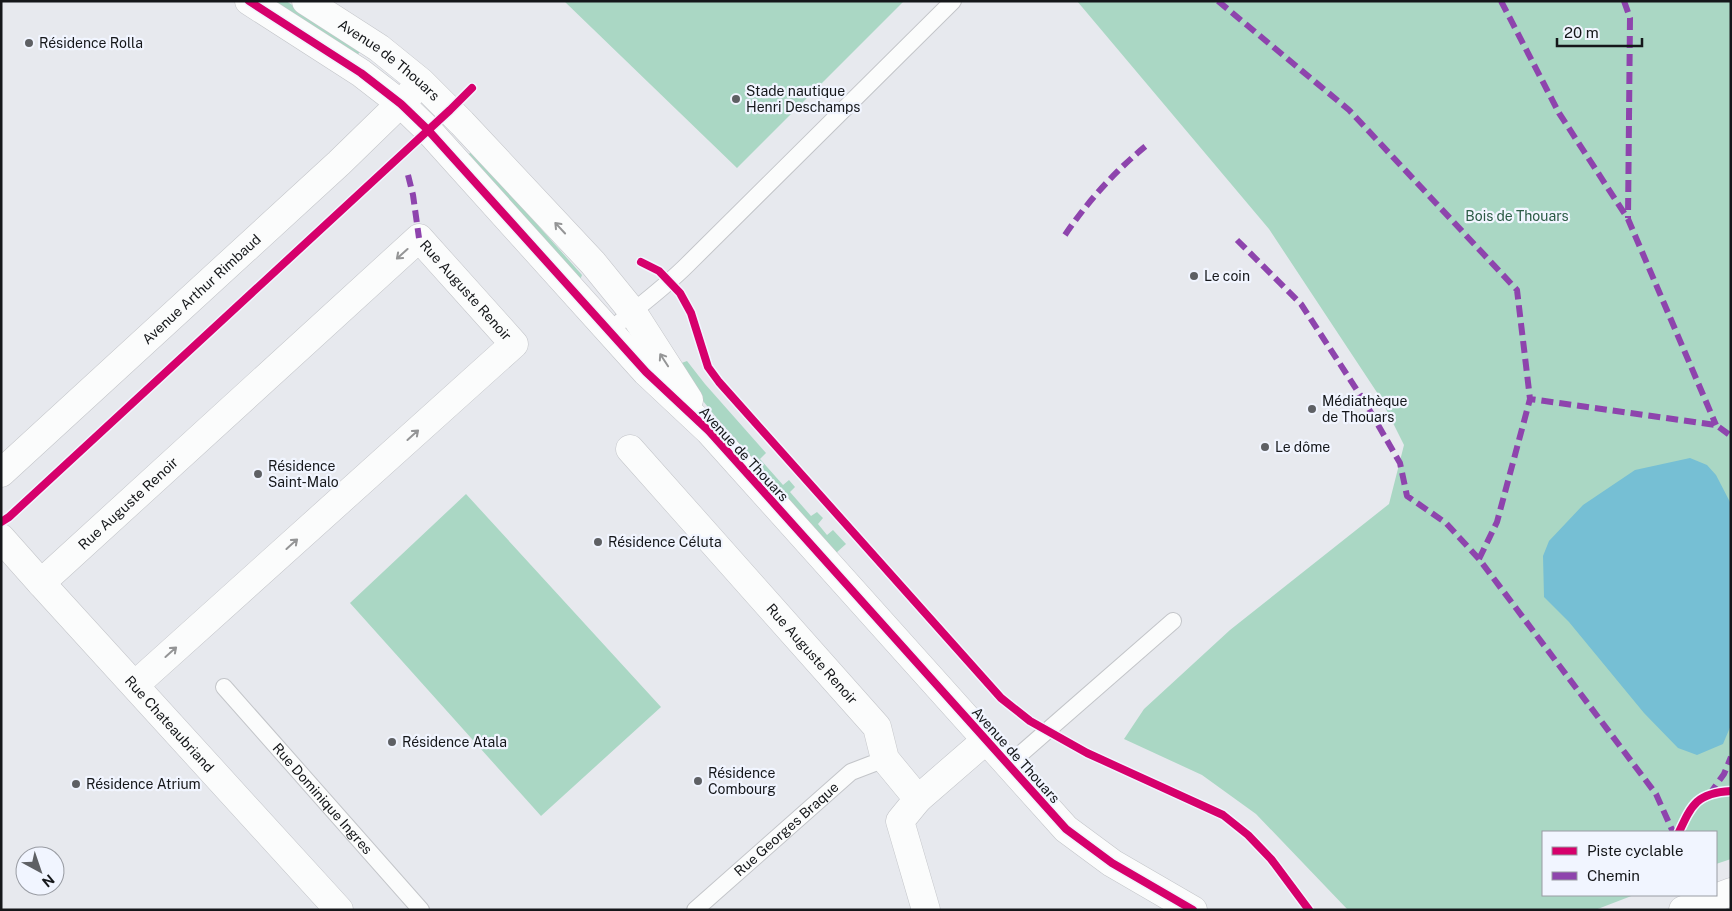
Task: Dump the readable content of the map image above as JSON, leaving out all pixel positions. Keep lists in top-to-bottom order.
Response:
{
  "streets": {
    "street": [
      "Avenue de Thouars",
      "Avenue Arthur Rimbaud",
      "Rue Auguste Renoir",
      "Rue Chateaubriand"
    ],
    "lane": ["Rue Dominique Ingres", "Rue Georges Braque"]
  },
  "crossings": [
    ["Avenue de Thouars", "Avenue Arthur Rimbaud"],
    ["Rue Auguste Renoir", "Rue Chateaubriand"],
    ["Rue Auguste Renoir", "Rue Georges Braque"]
  ],
  "parks": ["Bois de Thouars"],
  "places": [
    "Résidence Rolla",
    "Stade nautique Henri Deschamps",
    "Le coin",
    "Médiathèque de Thouars",
    "Le dôme",
    "Résidence Saint-Malo",
    "Résidence Céluta",
    "Résidence Atala",
    "Résidence Combourg",
    "Résidence Atrium"
  ],
  "legend": ["Piste cyclable", "Chemin"],
  "scale_bar": "20 m",
  "north": "bottom right"
}
